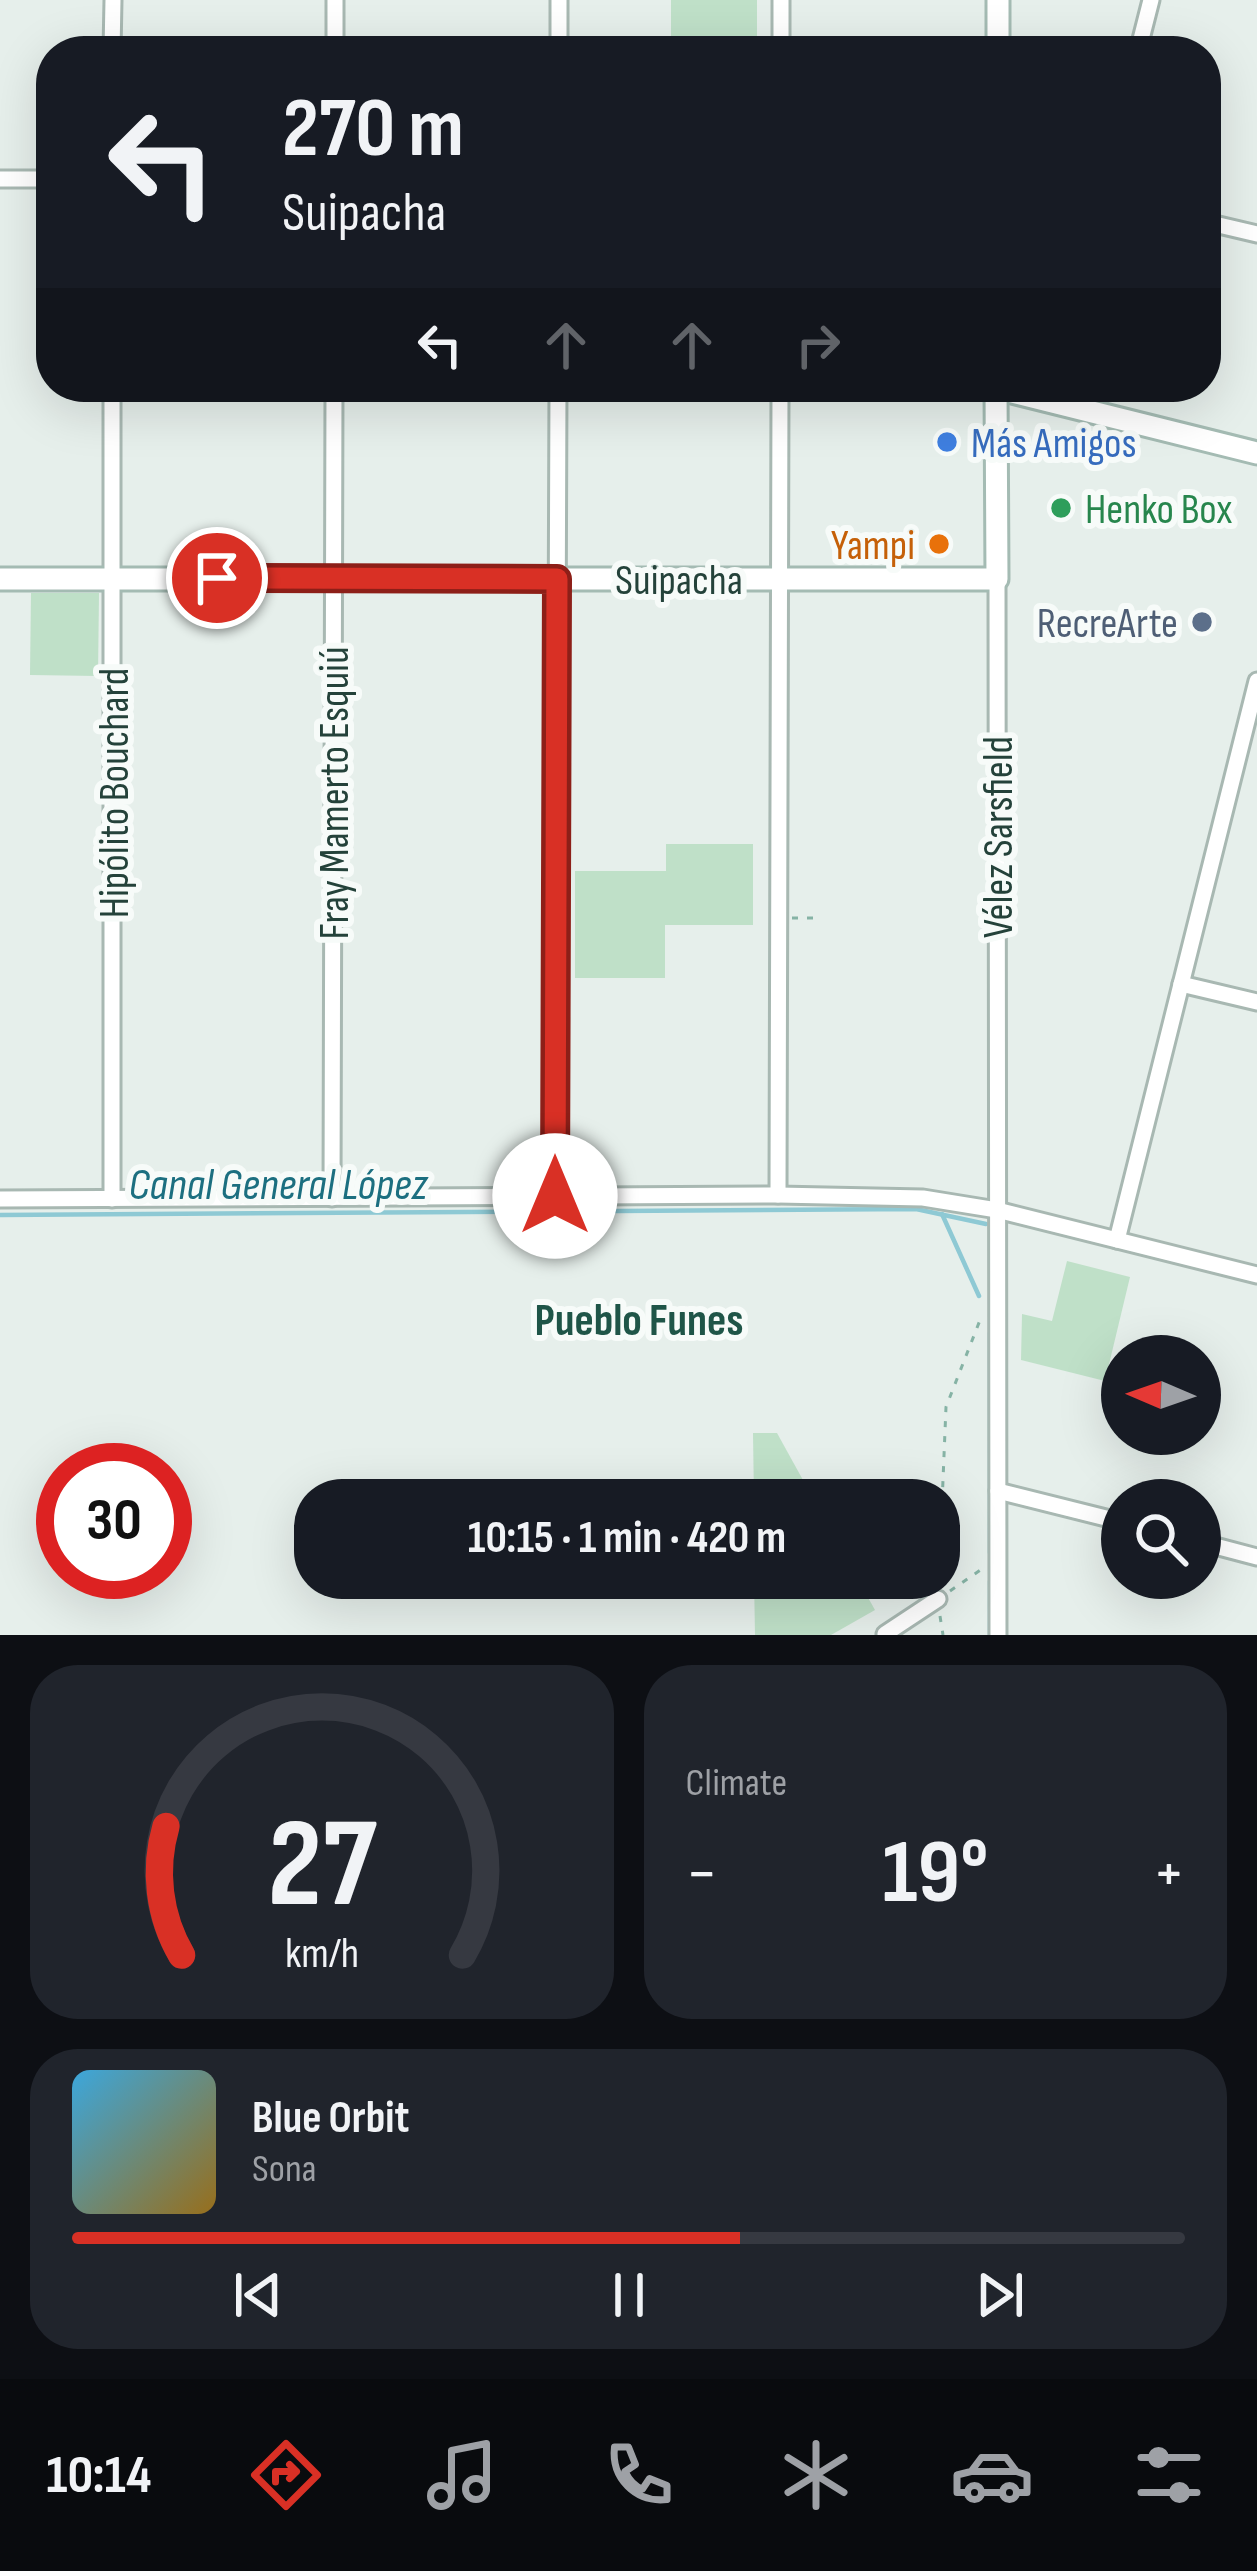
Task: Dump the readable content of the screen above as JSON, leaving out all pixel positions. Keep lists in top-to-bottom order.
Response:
{
  "streets": {
    "main road": ["Suipacha", "Vélez Sarsfield"],
    "street": ["Hipólito Bouchard", "Fray Mamerto Esquiú"]
  },
  "crossings": [
    ["Suipacha", "Hipólito Bouchard"],
    ["Suipacha", "Fray Mamerto Esquiú"],
    ["Suipacha", "Vélez Sarsfield"]
  ],
  "districts": ["Pueblo Funes"],
  "water": ["Canal General López"],
  "places": [
    "Más Amigos",
    "Henko Box",
    "Yampi",
    "RecreArte"
  ],
  "north": "left",
  "page": {
    "turn": ["270 m", "Suipacha"],
    "limit": "30",
    "trip": "10:15 · 1 min · 420 m",
    "tile": "Climate",
    "heat": ["−", "19°", "+"],
    "song": ["Blue Orbit", "Sona"],
    "tabs": "10:14",
    "gauge": ["27", "km/h"]
  }
}
